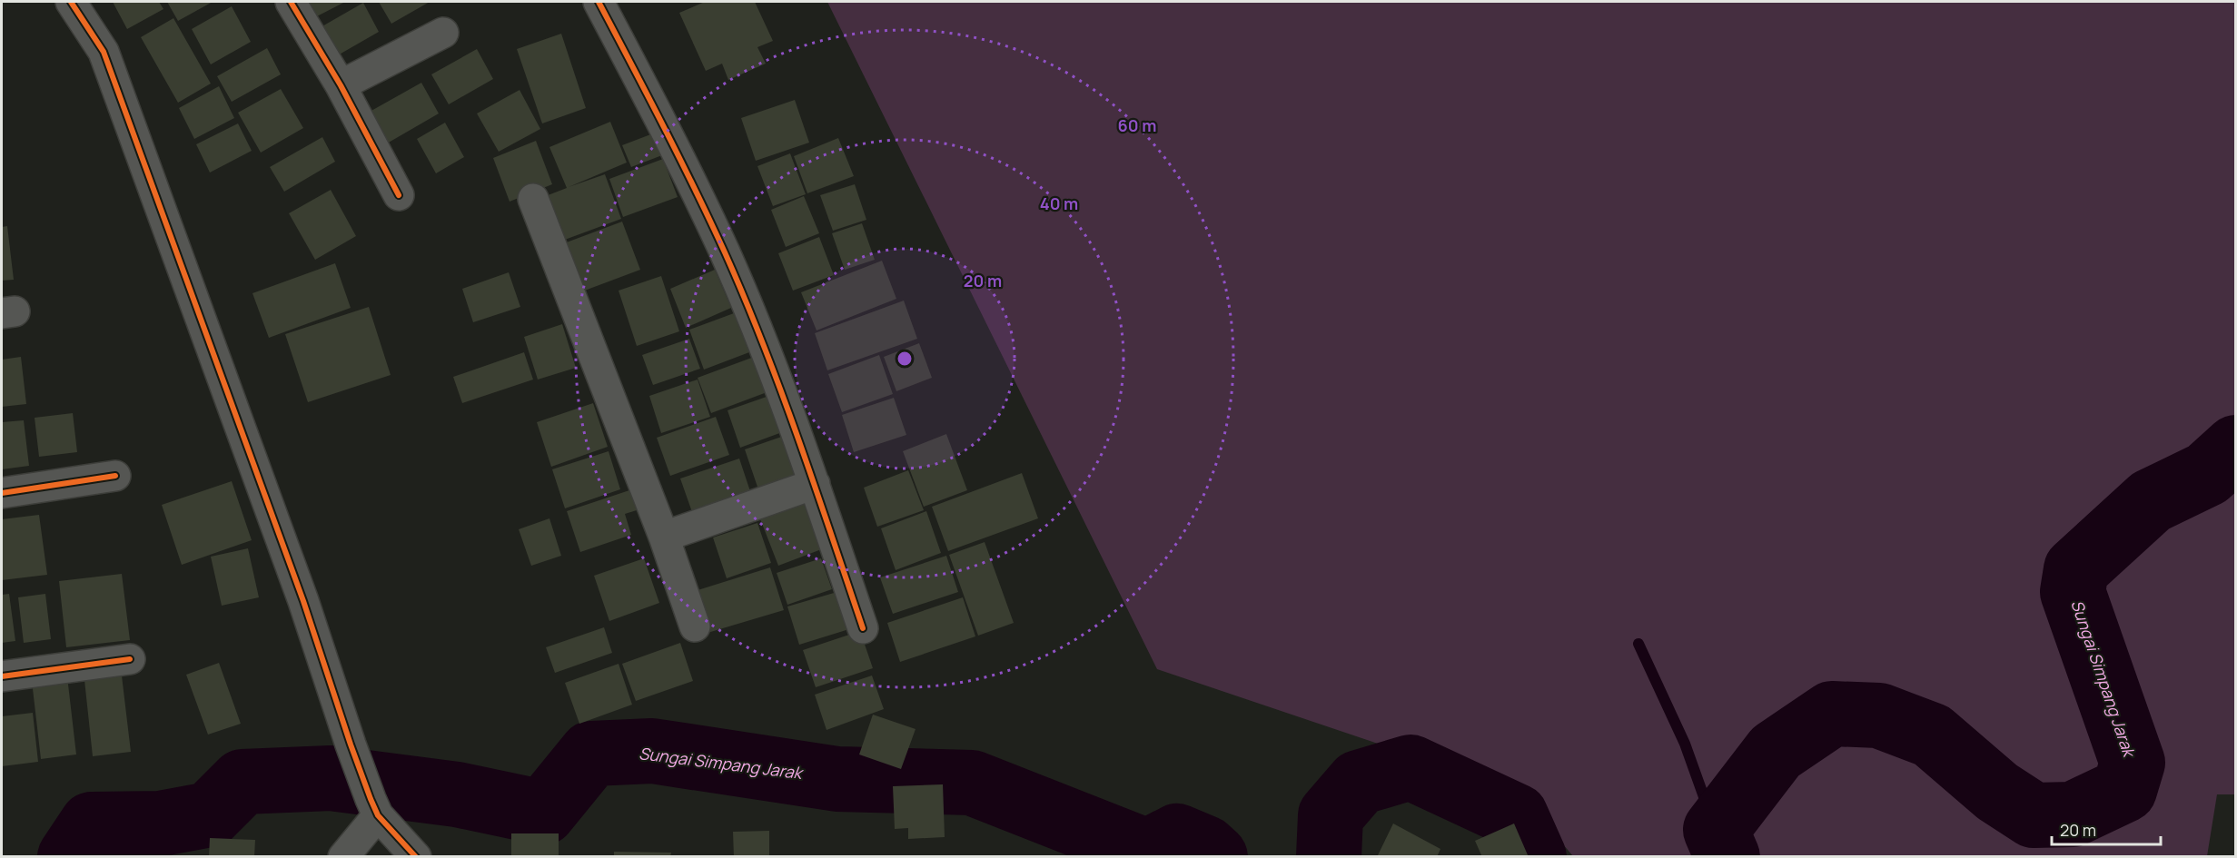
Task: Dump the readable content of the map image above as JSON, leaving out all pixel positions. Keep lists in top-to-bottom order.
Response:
{
  "water": ["Sungai Simpang Jarak"],
  "scale_bar": "20 m",
  "rings": ["60 m", "40 m", "20 m"]
}
